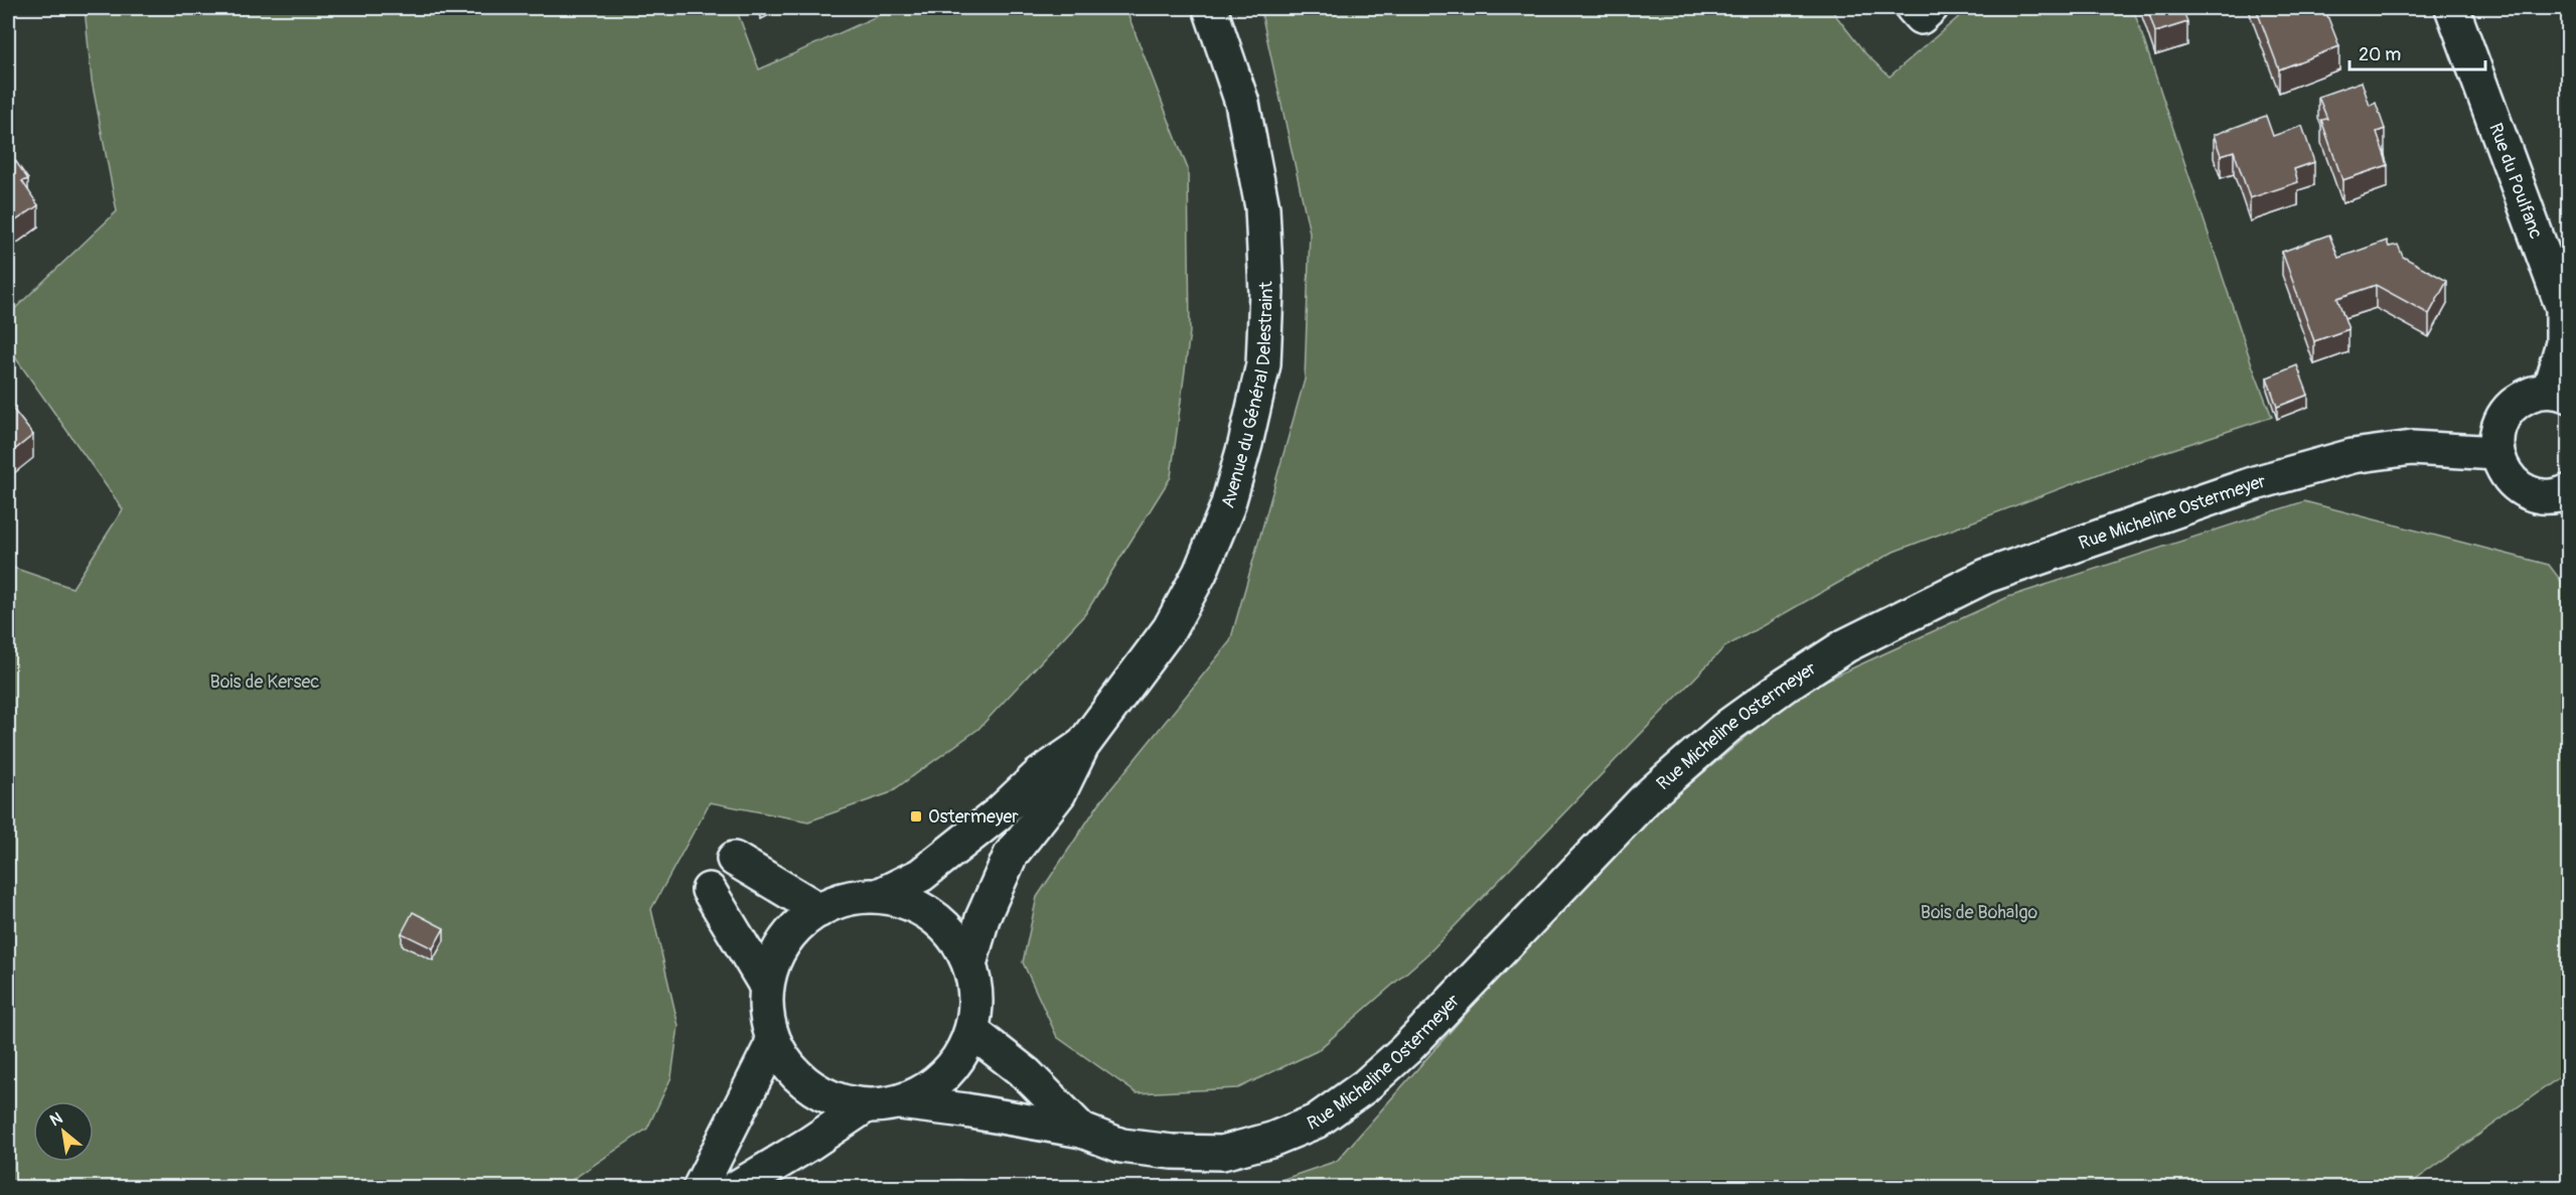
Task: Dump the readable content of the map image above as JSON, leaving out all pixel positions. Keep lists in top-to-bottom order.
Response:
{
  "streets": {
    "street": ["Rue du Poulfanc", "Avenue du Général Delestraint", "Rue Micheline Ostermeyer"]
  },
  "parks": ["Bois de Kersec", "Bois de Bohalgo"],
  "places": {
    "transit": ["Ostermeyer"]
  },
  "scale_bar": "20 m",
  "north": "top left"
}
